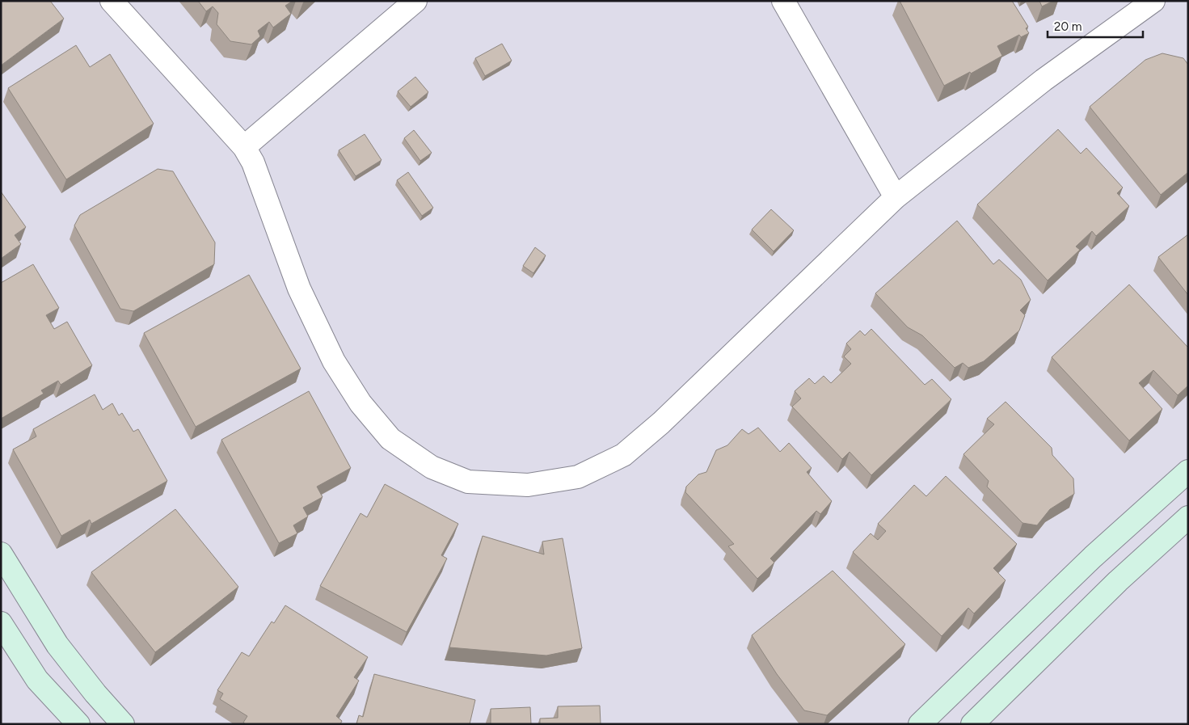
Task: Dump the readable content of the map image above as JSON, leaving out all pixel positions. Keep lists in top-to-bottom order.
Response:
{
  "scale_bar": "20 m"
}
